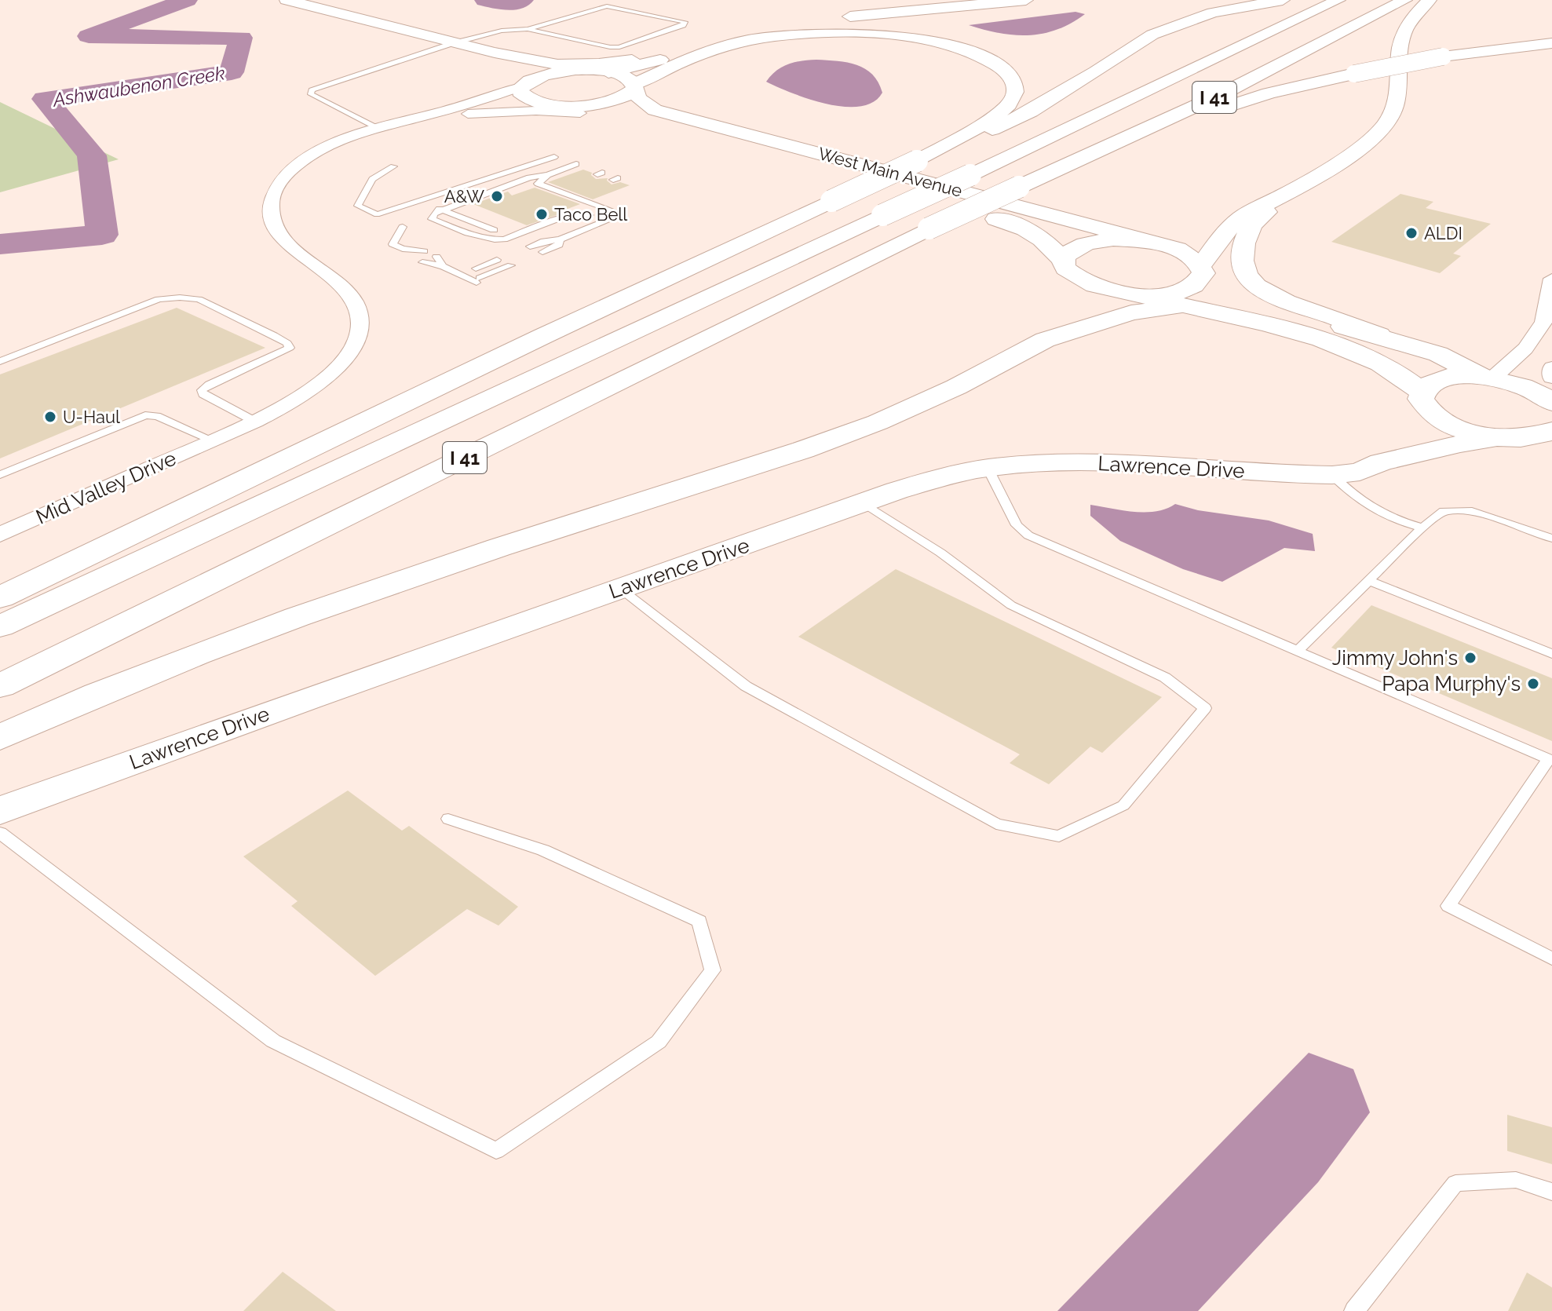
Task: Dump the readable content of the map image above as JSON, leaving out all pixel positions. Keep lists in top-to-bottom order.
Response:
{
  "streets": {
    "main road": ["I 41", "West Main Avenue", "Lawrence Drive"],
    "street": ["Mid Valley Drive"]
  },
  "water": ["Ashwaubenon Creek"],
  "places": [
    "A&W",
    "Taco Bell",
    "ALDI",
    "U-Haul",
    "Jimmy John's",
    "Papa Murphy's"
  ]
}
